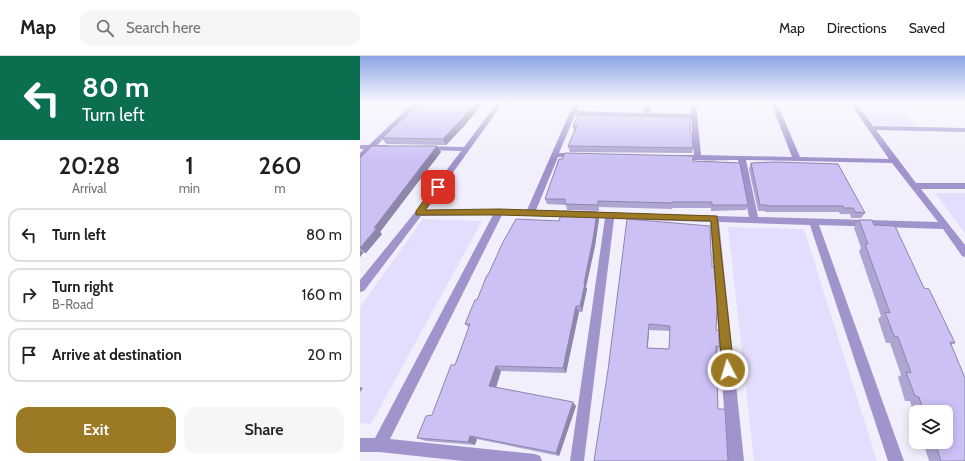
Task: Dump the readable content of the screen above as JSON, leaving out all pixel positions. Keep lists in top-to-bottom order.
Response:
{
  "page": {
    "header": "Map",
    "search": "Search here",
    "nav": ["Map", "Directions", "Saved"],
    "turn": ["80 m", "Turn left"],
    "eta": [
      "20:28",
      "Arrival",
      "1",
      "min",
      "260",
      "m"
    ],
    "list": [
      {
        "name": "Turn left",
        "value": "80 m"
      },
      {
        "name": "Turn right",
        "note": "B-Road",
        "value": "160 m"
      },
      {
        "name": "Arrive at destination",
        "value": "20 m"
      }
    ],
    "buttons": ["Exit", "Share"]
  }
}
